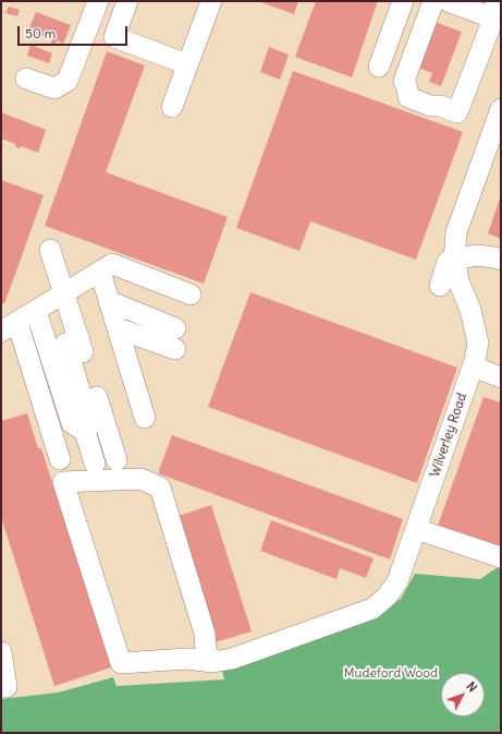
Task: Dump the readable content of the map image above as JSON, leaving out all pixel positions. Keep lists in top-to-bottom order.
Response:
{
  "streets": {
    "street": ["Wilverley Road"]
  },
  "parks": ["Mudeford Wood"],
  "scale_bar": "50 m",
  "north": "top right"
}
